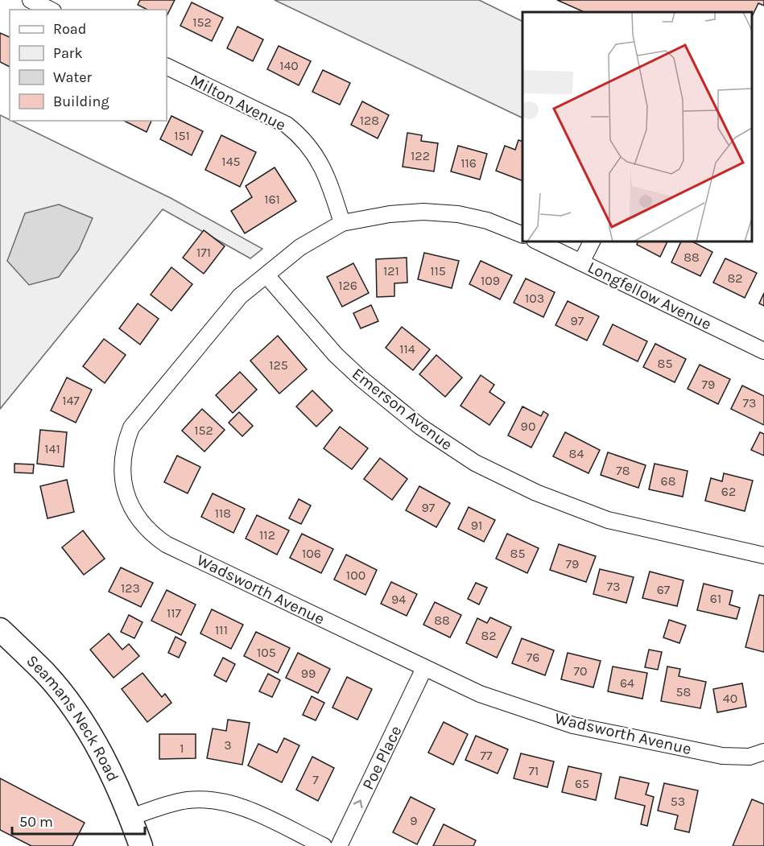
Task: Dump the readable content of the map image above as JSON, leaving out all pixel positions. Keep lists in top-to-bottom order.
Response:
{
  "streets": {
    "main road": ["Seamans Neck Road"],
    "street": [
      "Milton Avenue",
      "Longfellow Avenue",
      "Emerson Avenue",
      "Wadsworth Avenue",
      "Poe Place"
    ]
  },
  "crossings": [
    ["Milton Avenue", "Wadsworth Avenue"],
    ["Emerson Avenue", "Wadsworth Avenue"],
    ["Wadsworth Avenue", "Poe Place"]
  ],
  "one_way": ["Poe Place"],
  "house_numbers": [
    "152",
    "140",
    "128",
    "151",
    "122",
    "145",
    "116",
    "161",
    "171",
    "88",
    "121",
    "115",
    "82",
    "109",
    "126",
    "103",
    "97",
    "114",
    "85",
    "125",
    "79",
    "147",
    "73",
    "90",
    "152",
    "141",
    "84",
    "78",
    "68",
    "62",
    "97",
    "118",
    "91",
    "112",
    "106",
    "85",
    "79",
    "100",
    "73",
    "123",
    "67",
    "61",
    "94",
    "117",
    "88",
    "111",
    "82",
    "105",
    "76",
    "70",
    "99",
    "64",
    "58",
    "40",
    "3",
    "1",
    "77",
    "71",
    "7",
    "65",
    "53",
    "9"
  ],
  "legend": [
    "Road",
    "Park",
    "Water",
    "Building"
  ],
  "scale_bar": "50 m"
}
